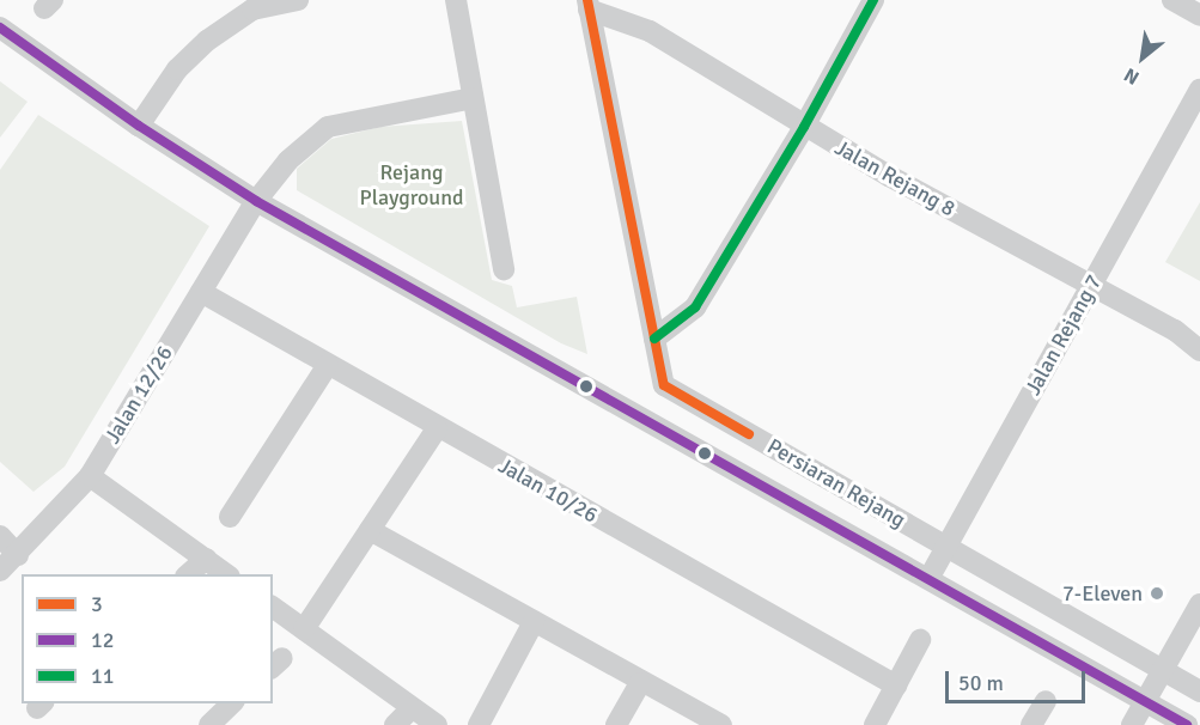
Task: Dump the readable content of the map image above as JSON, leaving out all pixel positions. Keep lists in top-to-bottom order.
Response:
{
  "streets": {
    "street": [
      "Jalan Rejang 8",
      "Jalan Rejang 7",
      "Jalan 12/26",
      "Persiaran Rejang",
      "Jalan 10/26"
    ]
  },
  "crossings": [
    ["Jalan Rejang 8", "Jalan Rejang 7"],
    ["Jalan Rejang 8", "Persiaran Rejang"],
    ["Jalan Rejang 7", "Persiaran Rejang"],
    ["Jalan 12/26", "Jalan 10/26"]
  ],
  "parks": ["Rejang Playground"],
  "places": ["7-Eleven"],
  "lines": ["transit line 3", "transit line 11", "transit line 12"],
  "legend": ["3", "12", "11"],
  "scale_bar": "50 m",
  "north": "bottom left"
}
